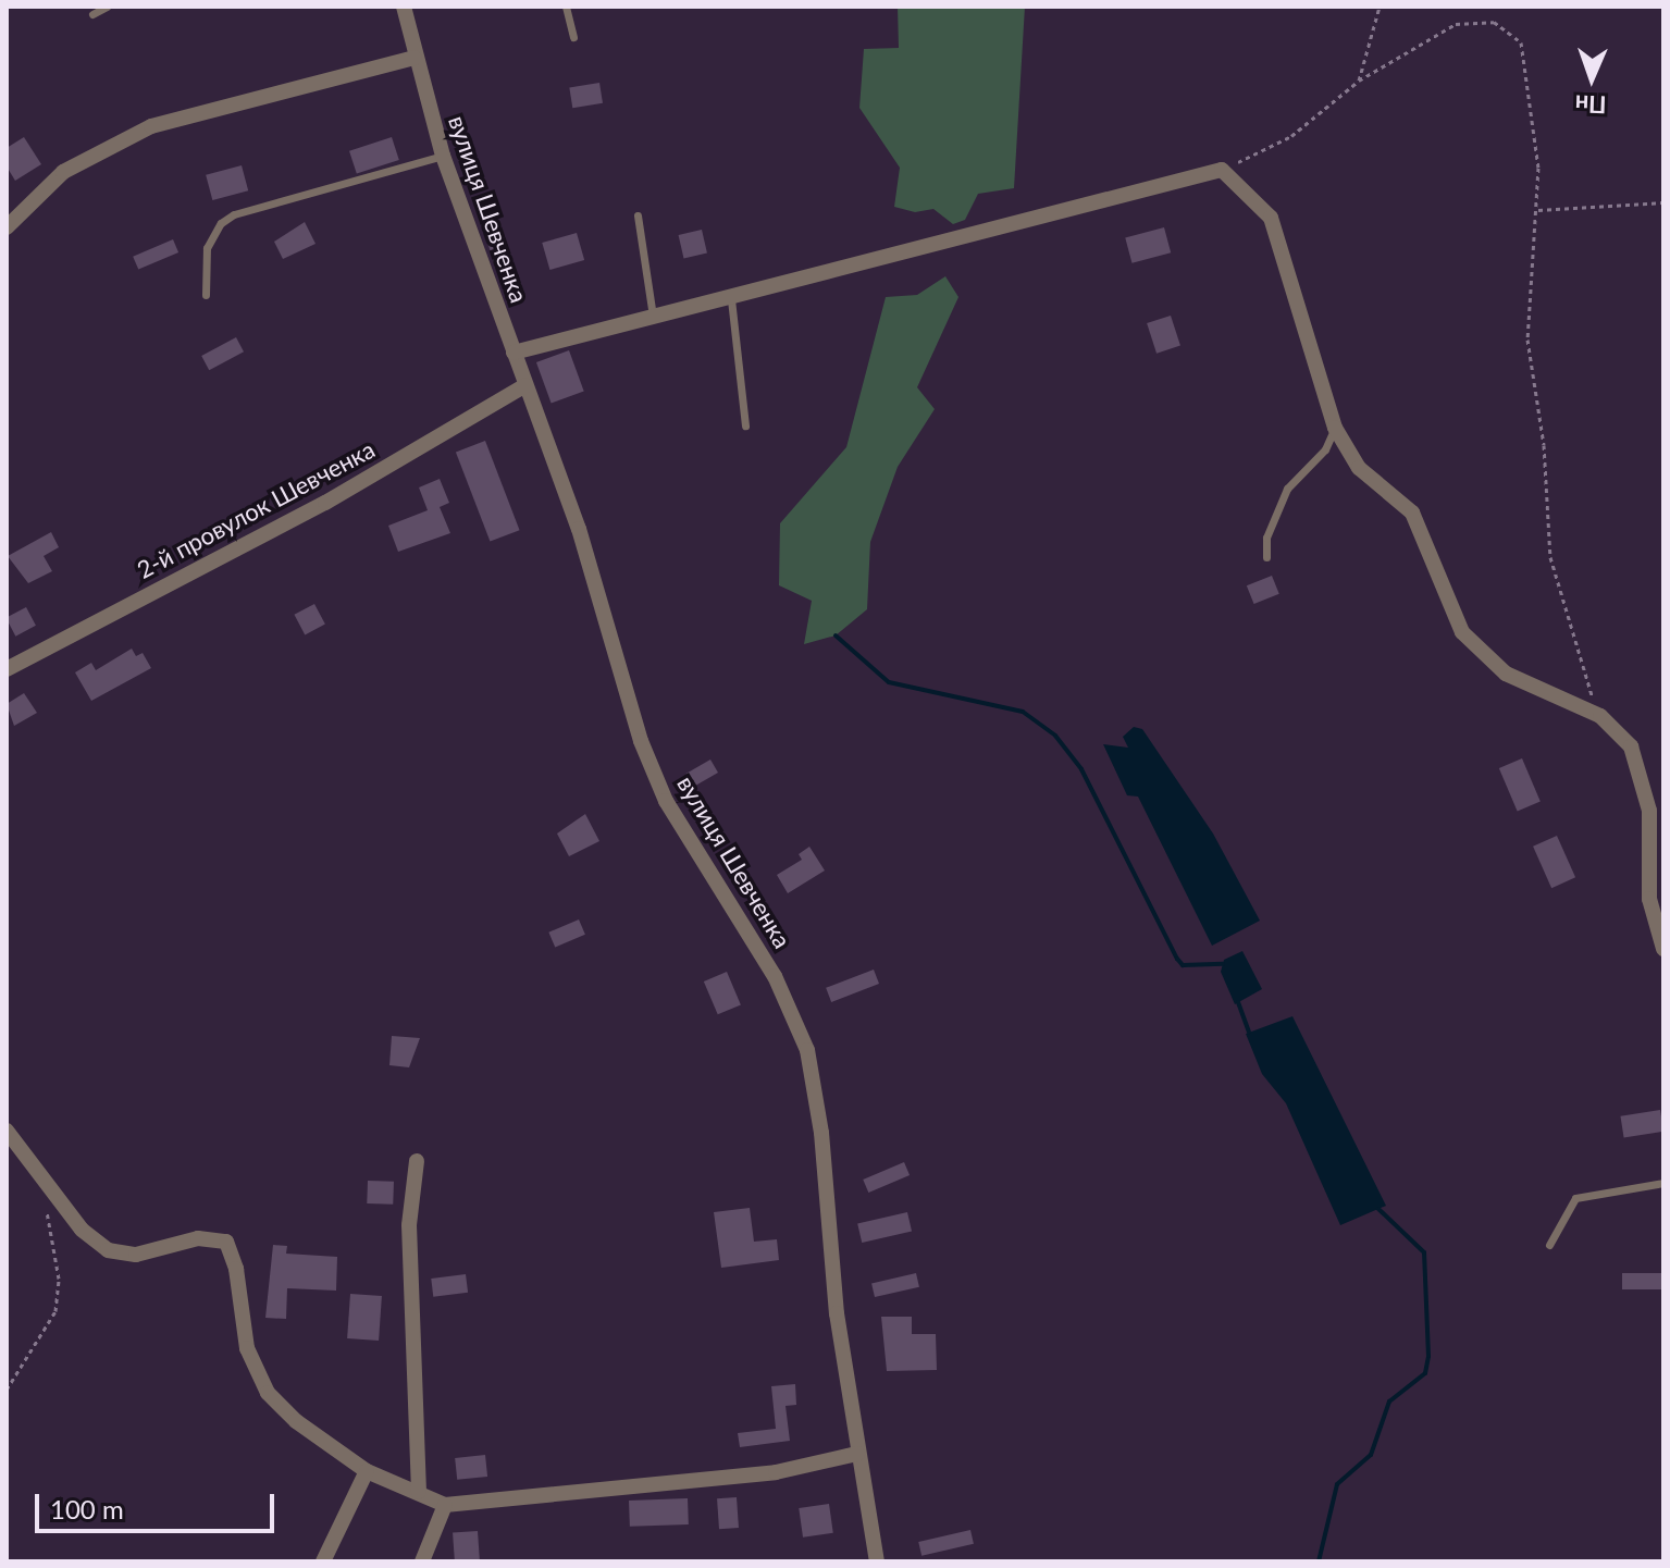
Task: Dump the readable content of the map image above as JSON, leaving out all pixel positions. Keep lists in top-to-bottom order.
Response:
{
  "streets": {
    "street": ["вулиця Шевченка", "2-й провулок Шевченка"]
  },
  "crossings": [
    ["вулиця Шевченка", "2-й провулок Шевченка"]
  ],
  "scale_bar": "100 m",
  "north": "bottom"
}
